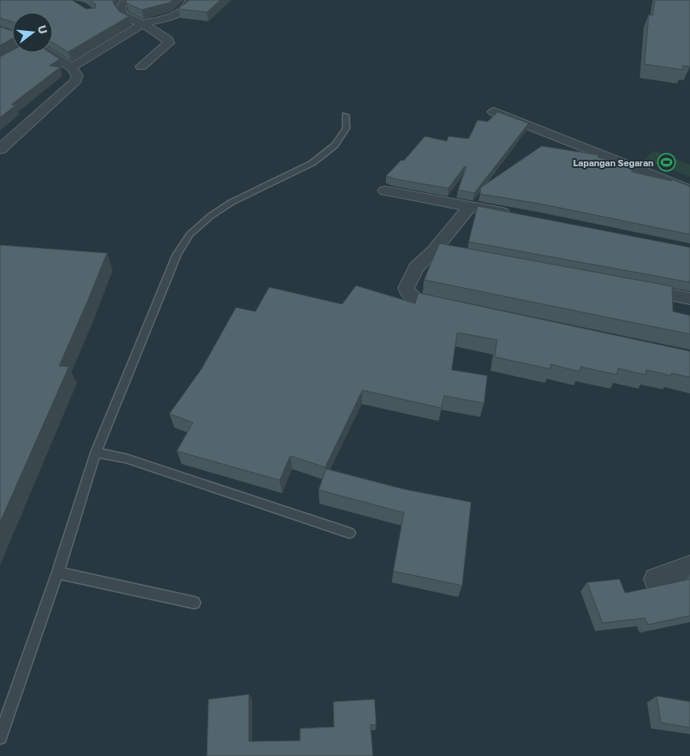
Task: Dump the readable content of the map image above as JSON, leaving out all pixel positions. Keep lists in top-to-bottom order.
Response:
{
  "places": {
    "sports": ["Lapangan Segaran"]
  },
  "north": "right"
}
